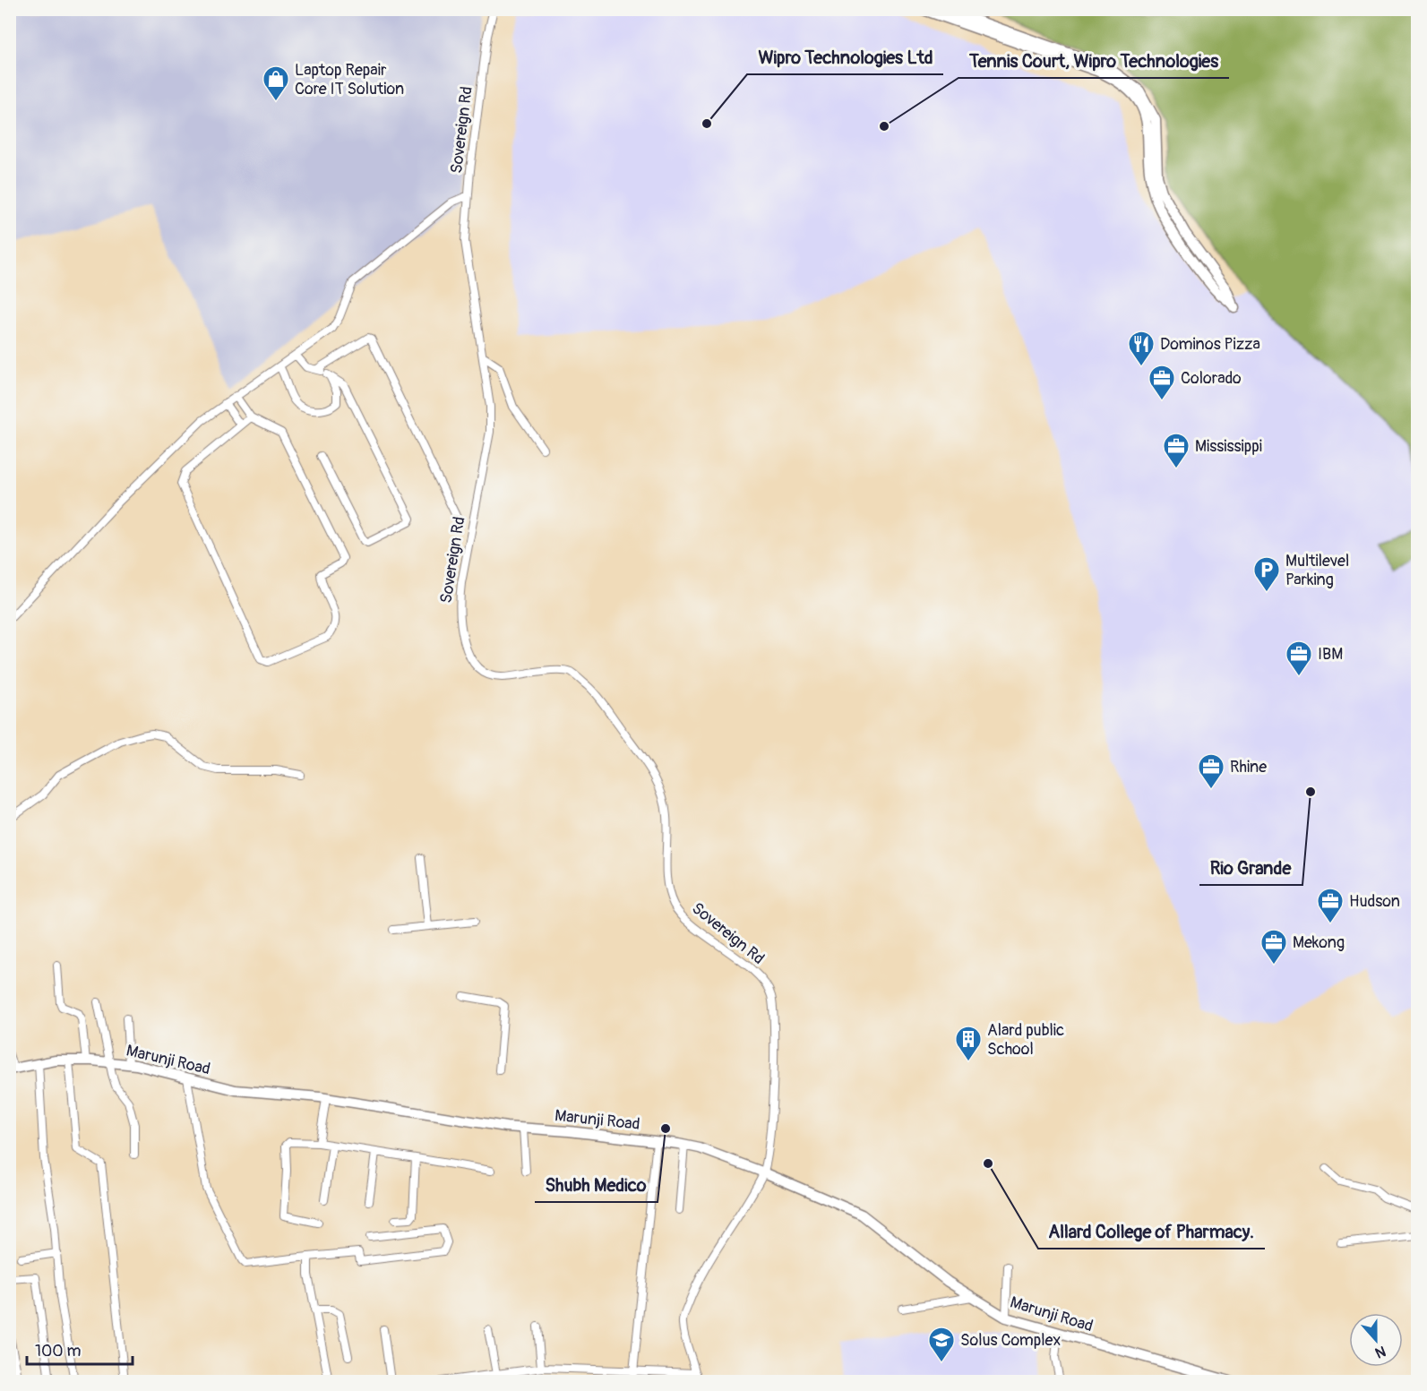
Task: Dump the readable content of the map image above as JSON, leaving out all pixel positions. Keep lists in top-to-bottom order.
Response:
{
  "streets": {
    "street": ["Sovereign Rd", "Marunji Road"]
  },
  "crossings": [
    ["Sovereign Rd", "Marunji Road"]
  ],
  "places": {
    "shop": ["Laptop Repair Core IT Solution"],
    "other": [
      "Wipro Technologies Ltd",
      "Tennis Court, Wipro Technologies",
      "Rio Grande",
      "Shubh Medico",
      "Allard College of Pharmacy."
    ],
    "restaurant": ["Dominos Pizza"],
    "office": [
      "Colorado",
      "Mississippi",
      "IBM",
      "Rhine",
      "Hudson",
      "Mekong"
    ],
    "parking": ["Multilevel Parking"],
    "building": ["Alard public School"],
    "school or university": ["Solus Complex"]
  },
  "scale_bar": "100 m",
  "north": "bottom"
}
